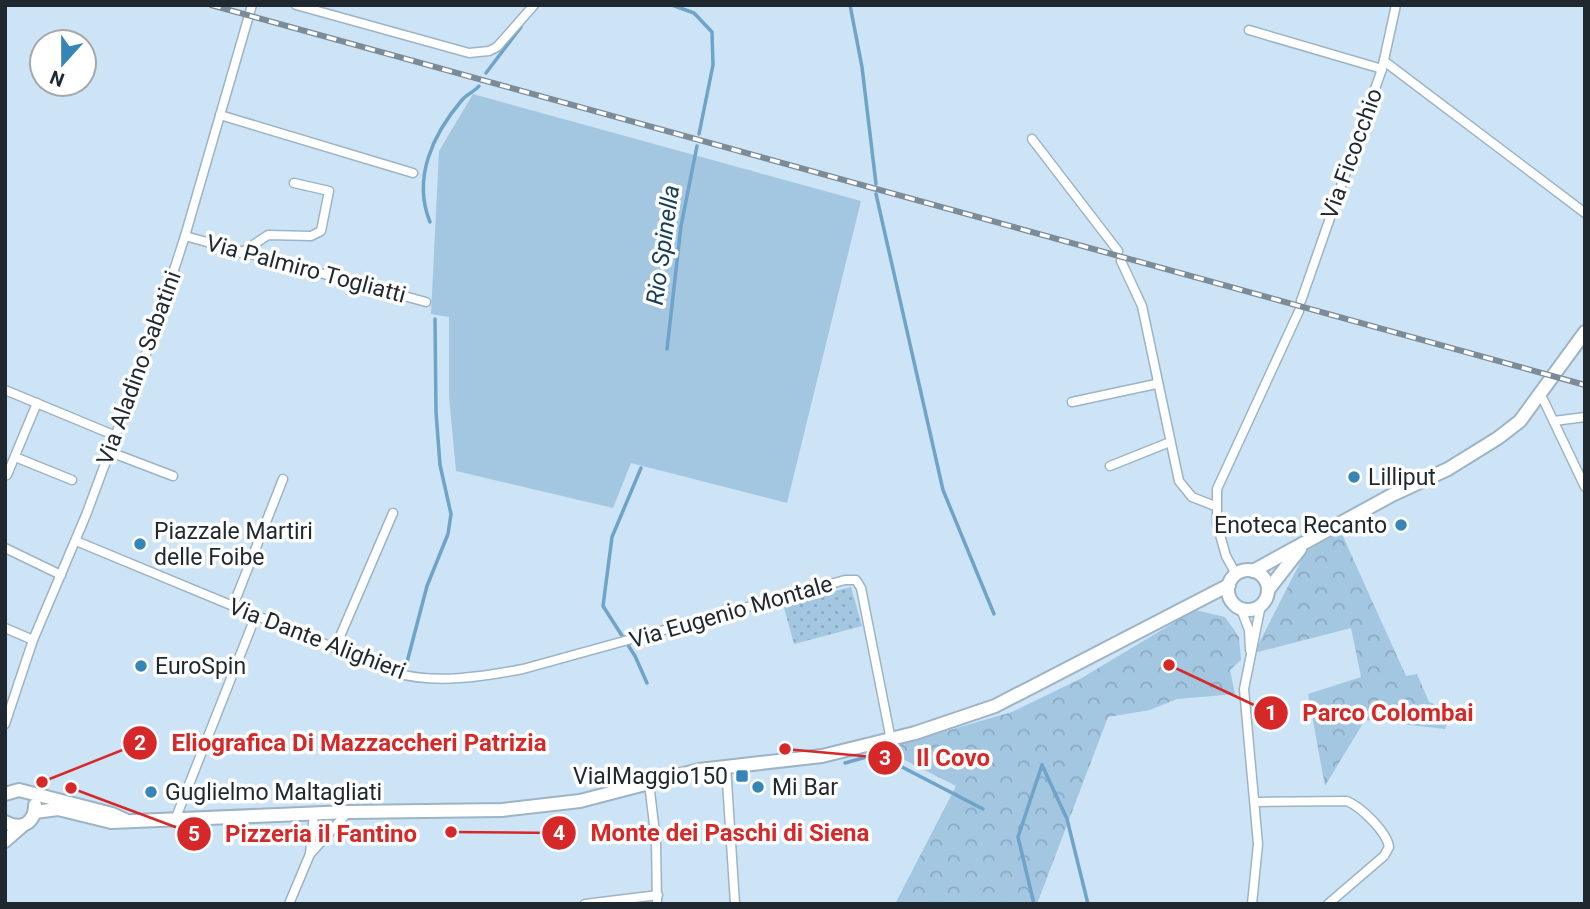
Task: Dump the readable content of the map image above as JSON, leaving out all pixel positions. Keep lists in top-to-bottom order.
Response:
{
  "streets": {
    "street": [
      "Via Ficocchio",
      "Via Palmiro Togliatti",
      "Via Aladino Sabatini",
      "Via Eugenio Montale",
      "Via Dante Alighieri"
    ]
  },
  "crossings": [
    ["Via Palmiro Togliatti", "Via Aladino Sabatini"],
    ["Via Aladino Sabatini", "Via Dante Alighieri"],
    ["Via Eugenio Montale", "Via Dante Alighieri"]
  ],
  "water": ["Rio Spinella"],
  "places": {
    "other": [
      "Lilliput",
      "Enoteca Recanto",
      "Piazzale Martiri delle Foibe",
      "Parco Colombai",
      "EuroSpin",
      "Il Covo",
      "Eliografica Di Mazzaccheri Patrizia",
      "Mi Bar",
      "Pizzeria il Fantino",
      "Guglielmo Maltagliati",
      "Monte dei Paschi di Siena"
    ],
    "transit": ["ViaIMaggio150"]
  },
  "north": "bottom"
}
